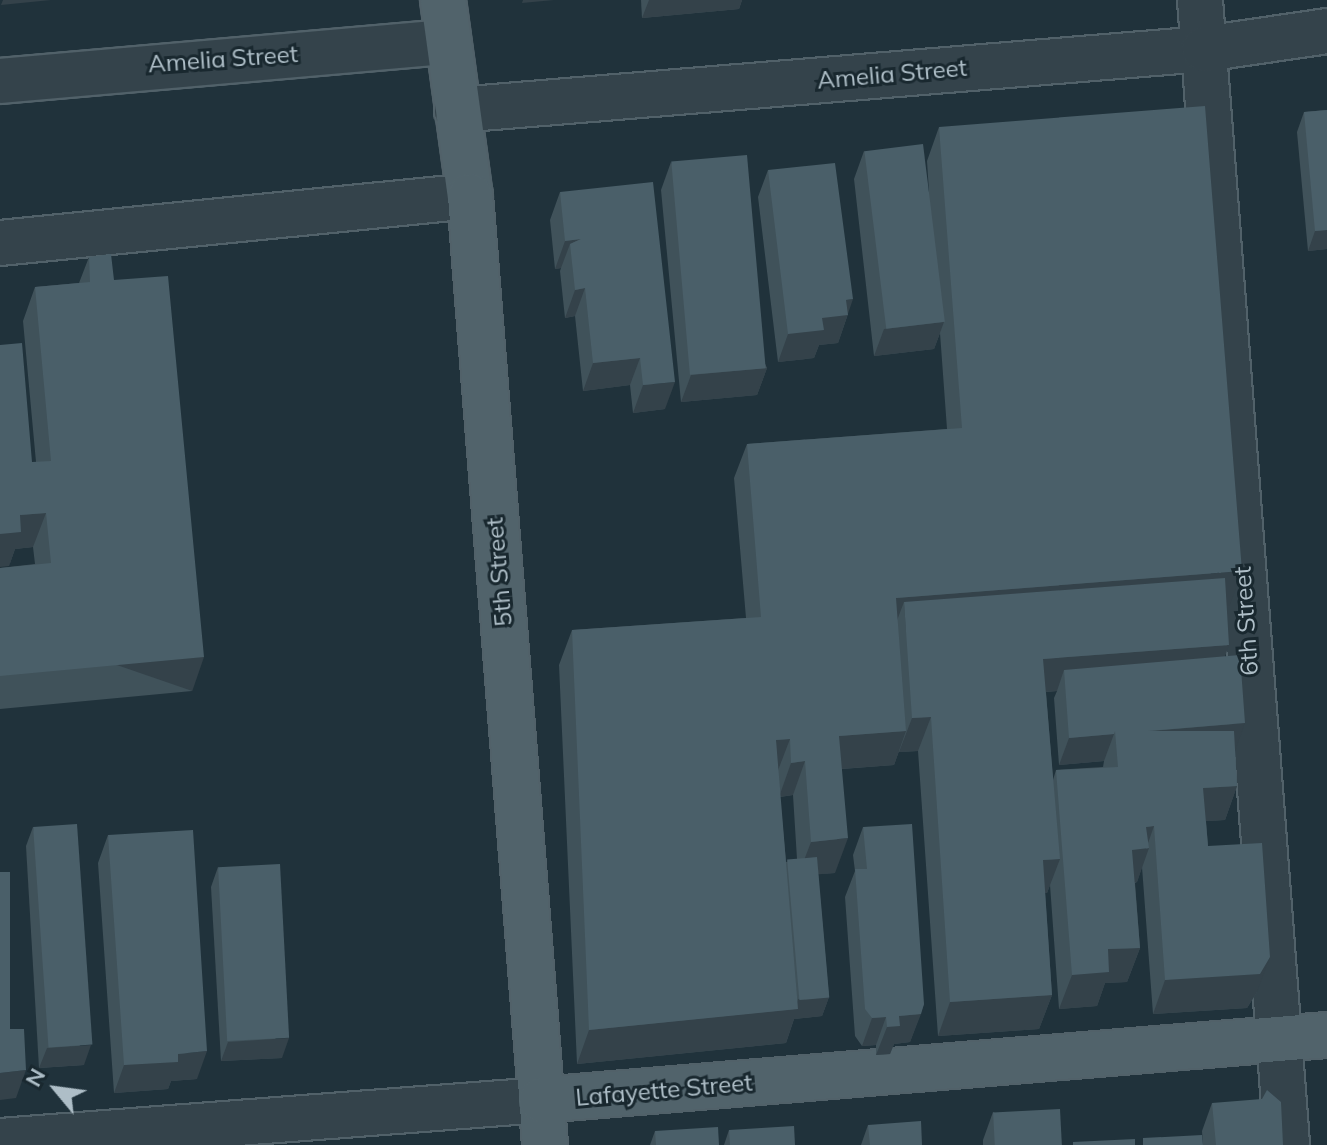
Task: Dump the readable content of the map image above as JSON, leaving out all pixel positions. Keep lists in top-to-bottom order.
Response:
{
  "streets": {
    "main road": ["5th Street", "Lafayette Street"],
    "street": ["Amelia Street", "6th Street"]
  },
  "crossings": [
    ["Amelia Street", "5th Street"],
    ["Amelia Street", "6th Street"],
    ["5th Street", "Lafayette Street"],
    ["6th Street", "Lafayette Street"]
  ],
  "north": "top left"
}
